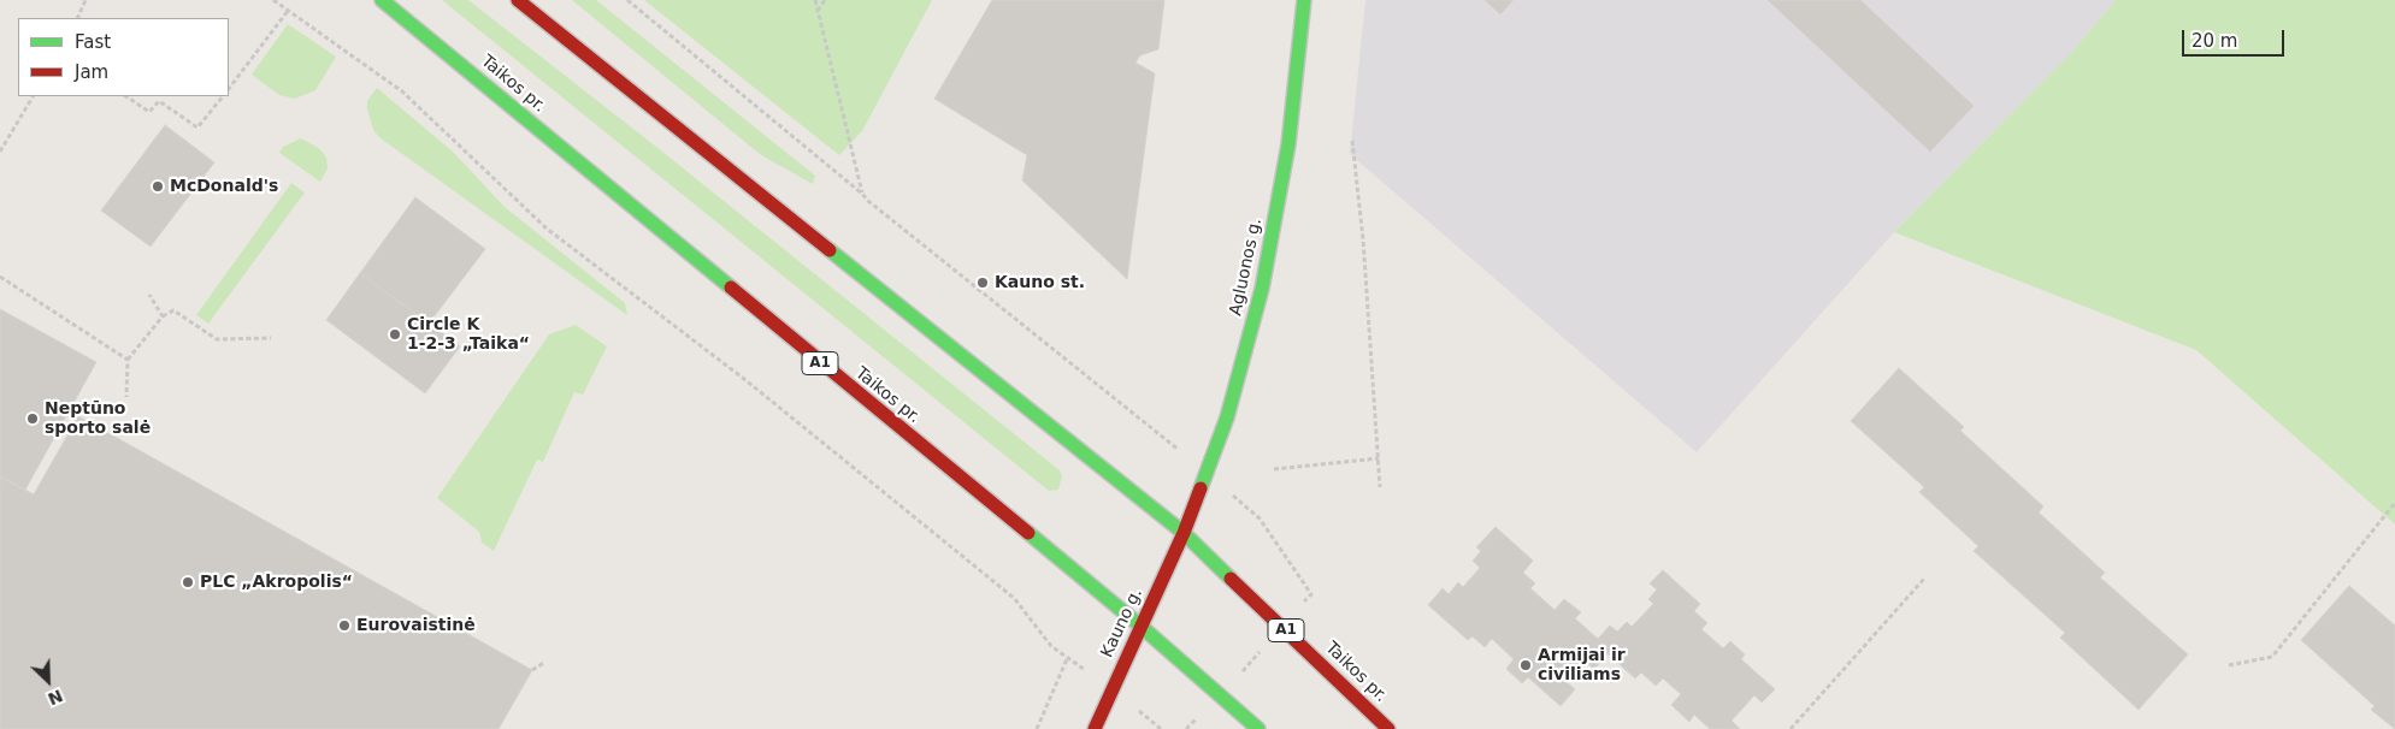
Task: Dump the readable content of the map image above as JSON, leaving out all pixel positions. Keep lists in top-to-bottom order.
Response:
{
  "streets": {
    "main road": [
      "Taikos pr.",
      "Agluonos g.",
      "A1",
      "Kauno g."
    ]
  },
  "crossings": [
    ["Taikos pr.", "Agluonos g."],
    ["Taikos pr.", "Kauno g."],
    ["Agluonos g.", "Kauno g."]
  ],
  "places": [
    "McDonald's",
    "Kauno st.",
    "Circle K 1-2-3 „Taika“",
    "Neptūno sporto salė",
    "PLC „Akropolis“",
    "Eurovaistinė",
    "Armijai ir civiliams"
  ],
  "legend": ["Fast", "Jam"],
  "scale_bar": "20 m",
  "north": "bottom right"
}
